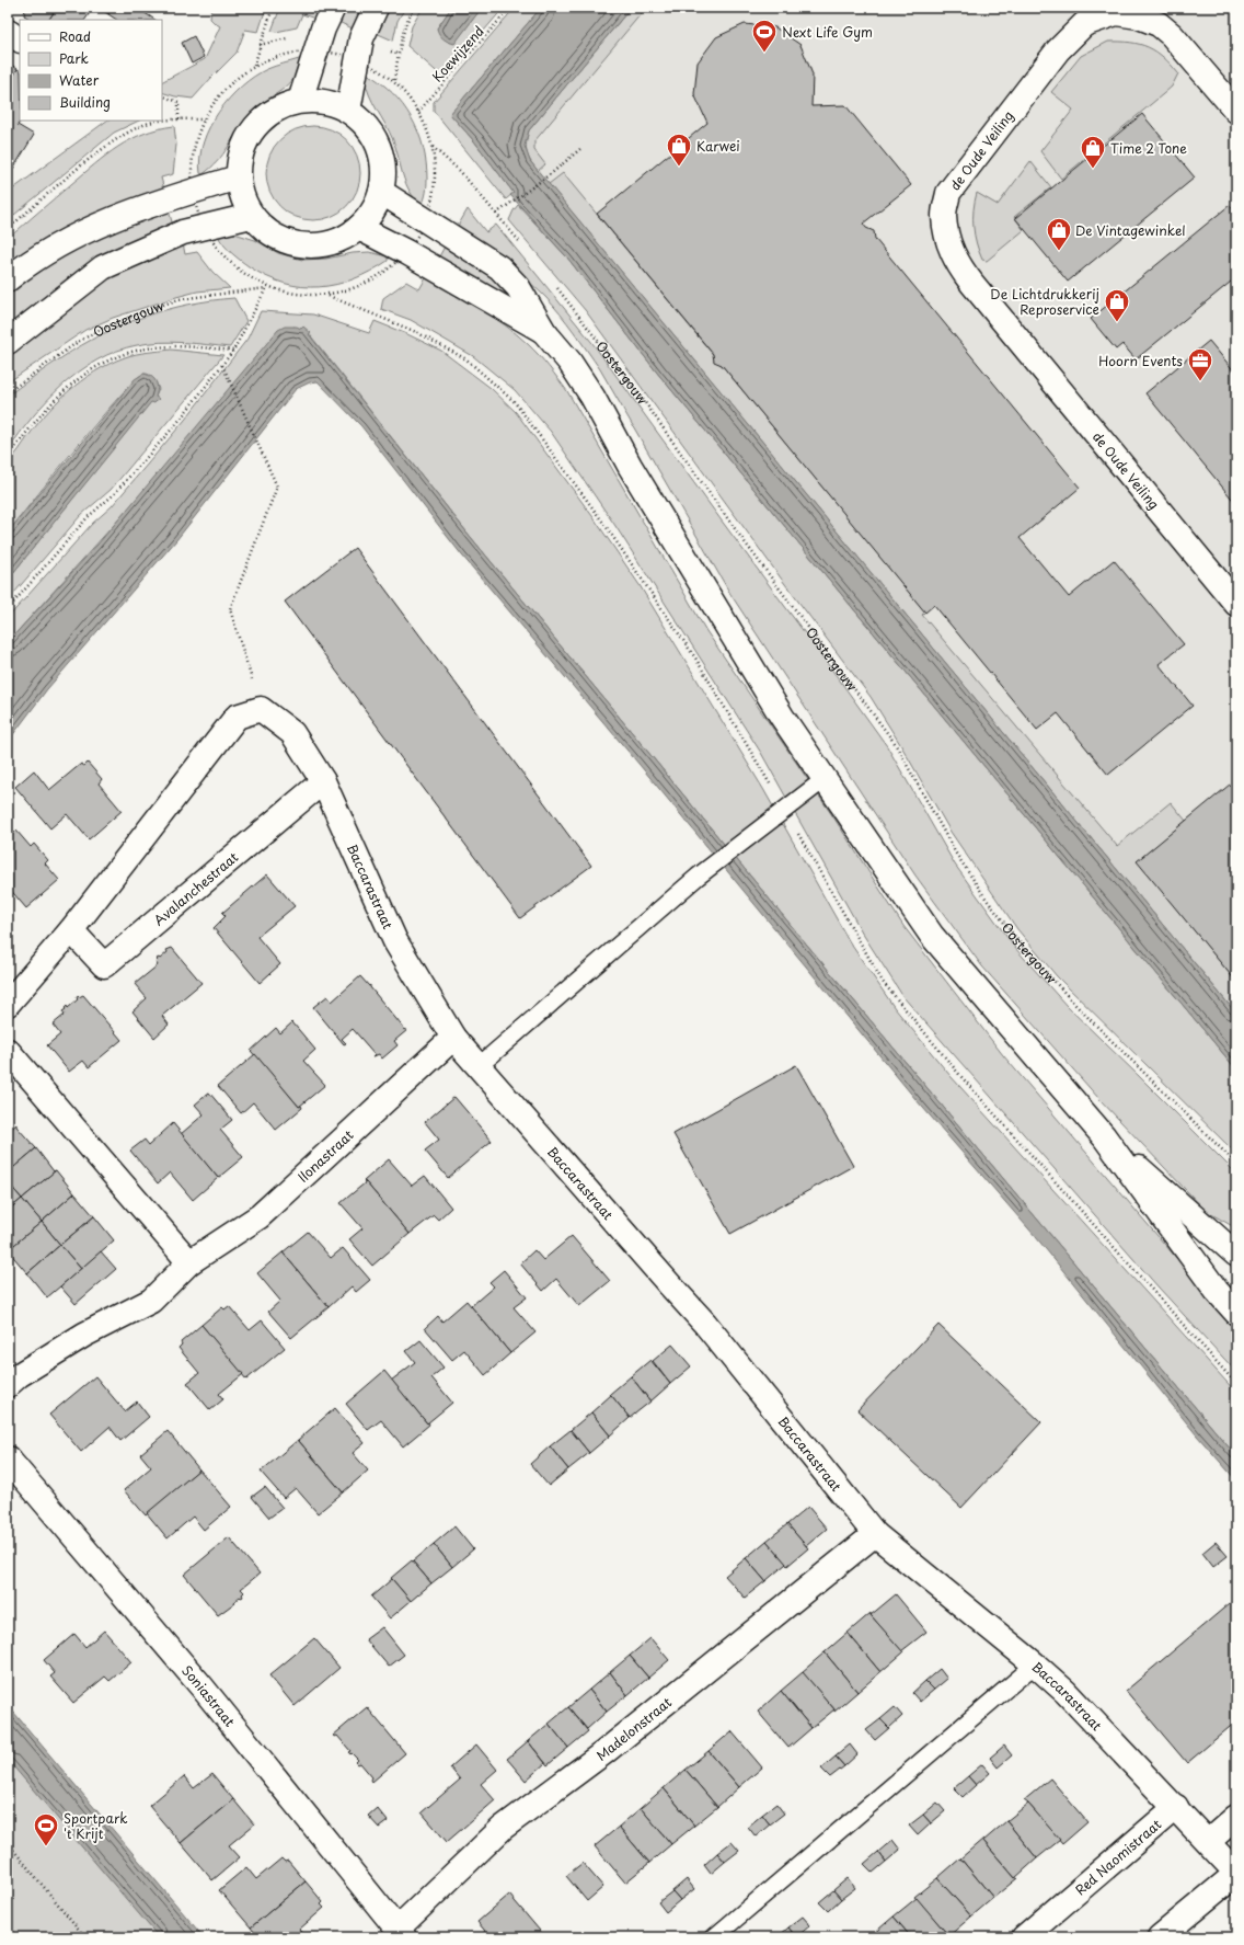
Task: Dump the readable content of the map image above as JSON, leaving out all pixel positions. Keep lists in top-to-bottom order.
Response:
{
  "streets": {
    "street": [
      "de Oude Veiling",
      "Baccarastraat",
      "Avalanchestraat",
      "Ilonastraat",
      "Soniastraat",
      "Madelonstraat",
      "Red Naomistraat"
    ],
    "path": ["Koewijzend", "Oostergouw"]
  },
  "crossings": [
    ["Baccarastraat", "Avalanchestraat"],
    ["Baccarastraat", "Ilonastraat"],
    ["Baccarastraat", "Madelonstraat"],
    ["Baccarastraat", "Red Naomistraat"],
    ["Soniastraat", "Madelonstraat"]
  ],
  "places": {
    "sports": ["Next Life Gym", "Sportpark 't Krijt"],
    "shop": [
      "Karwei",
      "Time 2 Tone",
      "De Vintagewinkel",
      "De Lichtdrukkerij Reproservice"
    ],
    "office": ["Hoorn Events"]
  },
  "legend": [
    "Road",
    "Park",
    "Water",
    "Building"
  ]
}
